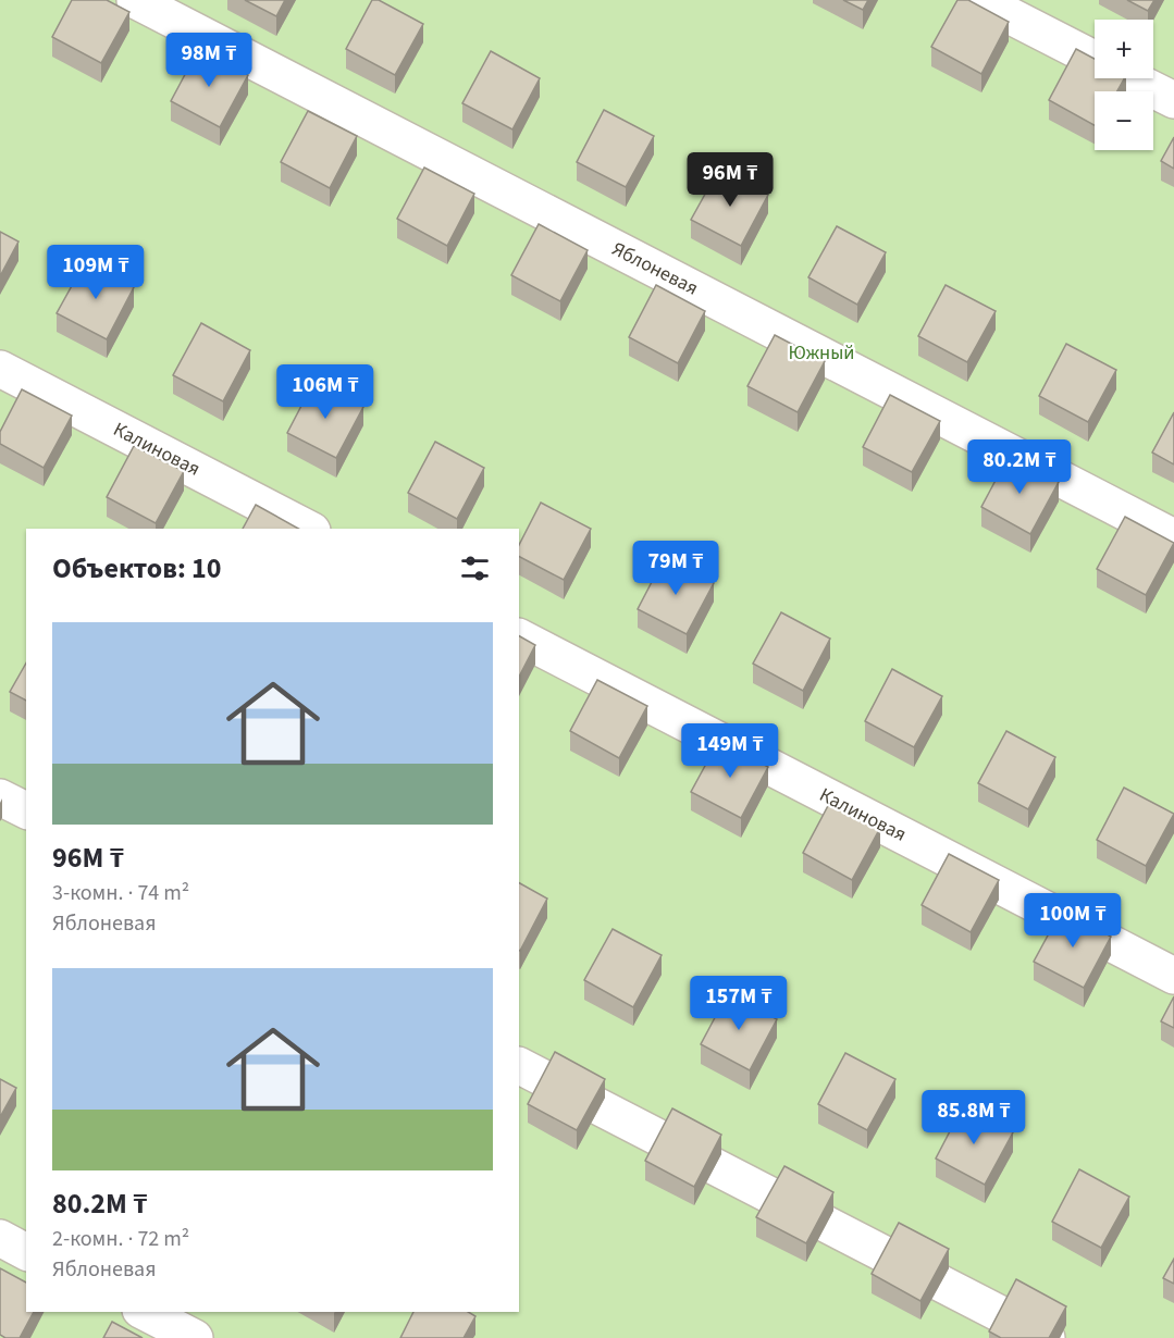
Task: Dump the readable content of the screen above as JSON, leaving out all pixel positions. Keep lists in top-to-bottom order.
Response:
{
  "streets": {
    "street": ["Яблоневая", "Калиновая"]
  },
  "parks": ["Южный"],
  "page": {
    "map_buttons": ["+", "−"],
    "price": [
      "98M ₸",
      "96M ₸",
      "109M ₸",
      "106M ₸",
      "80.2M ₸",
      "79M ₸",
      "149M ₸",
      "100M ₸",
      "157M ₸",
      "85.8M ₸"
    ],
    "heading": "Объектов: 10",
    "list": [
      {
        "name": "96M ₸",
        "note": "3-комн. · 74 m² · Яблоневая"
      },
      {
        "name": "80.2M ₸",
        "note": "2-комн. · 72 m² · Яблоневая"
      }
    ]
  }
}
